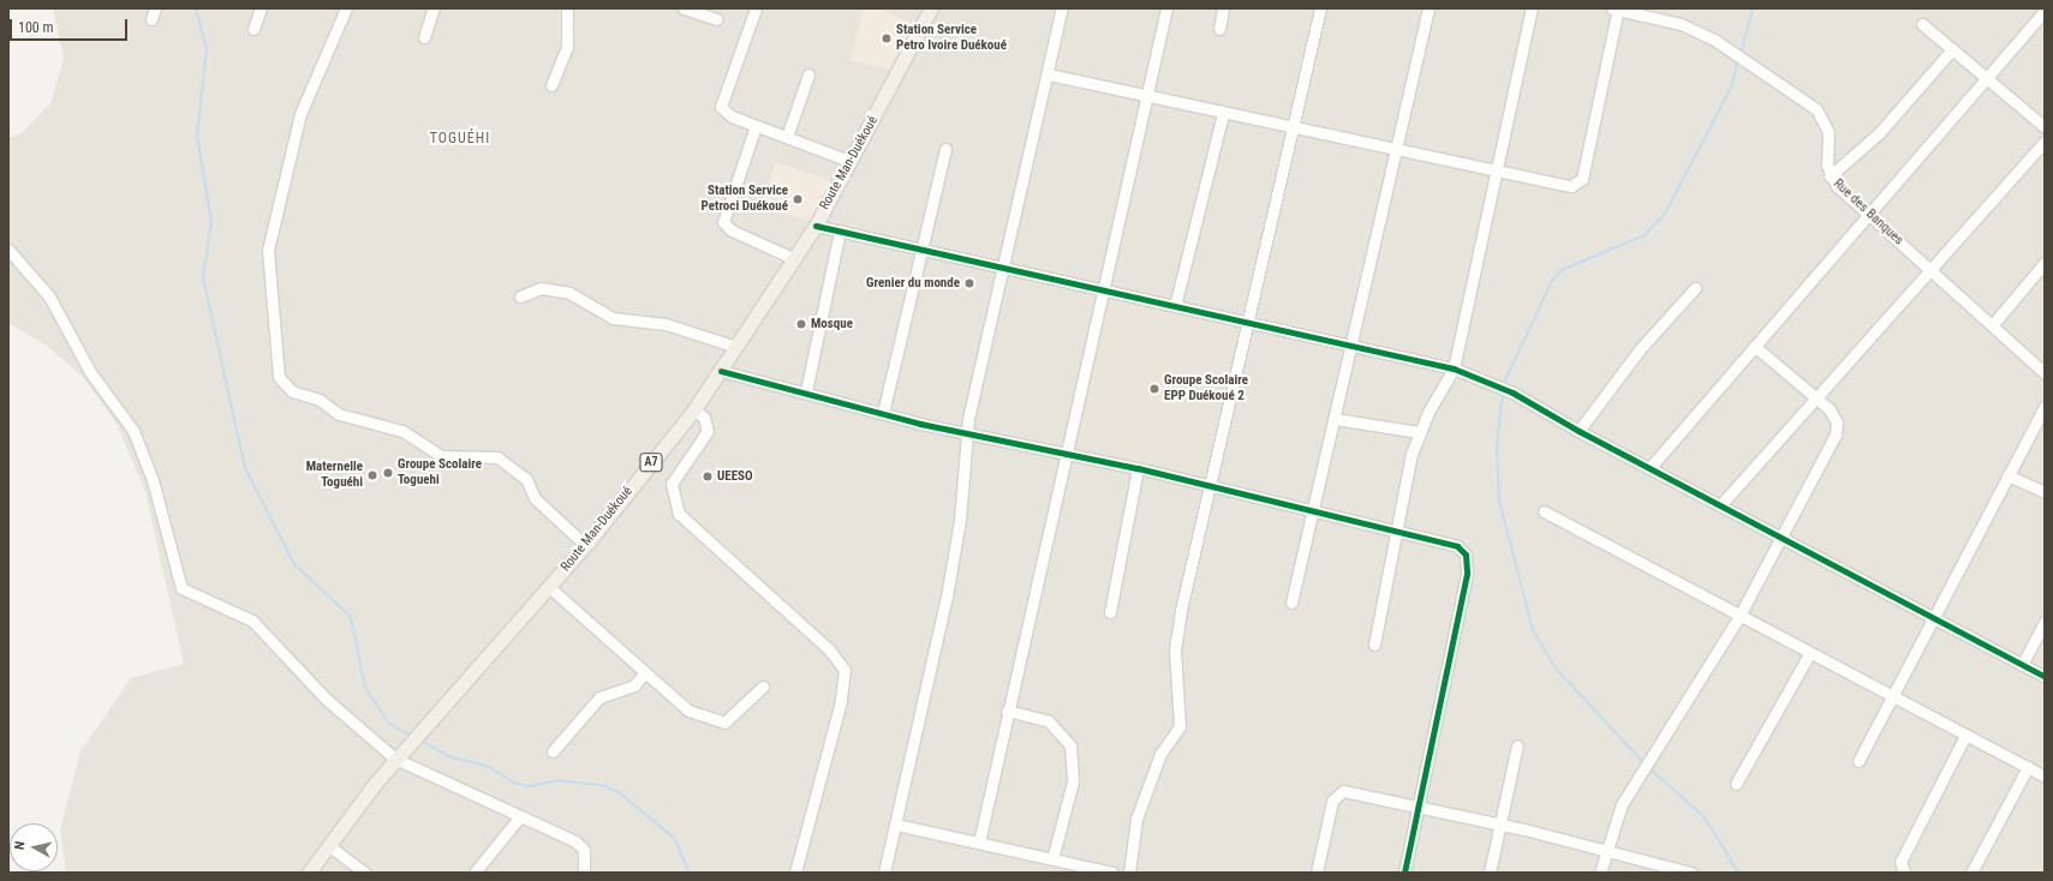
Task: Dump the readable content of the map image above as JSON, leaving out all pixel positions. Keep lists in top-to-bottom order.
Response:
{
  "streets": {
    "main road": ["Route Man-Duékoué", "A7"],
    "street": ["Rue des Banques"]
  },
  "districts": ["TOGUÉHI"],
  "places": [
    "Station Service Petro Ivoire Duékoué",
    "Station Service Petroci Duékoué",
    "Grenier du monde",
    "Mosque",
    "Groupe Scolaire EPP Duékoué 2",
    "Groupe Scolaire Toguehi",
    "Maternelle Toguéhi",
    "UEESO"
  ],
  "scale_bar": "100 m",
  "north": "left"
}
